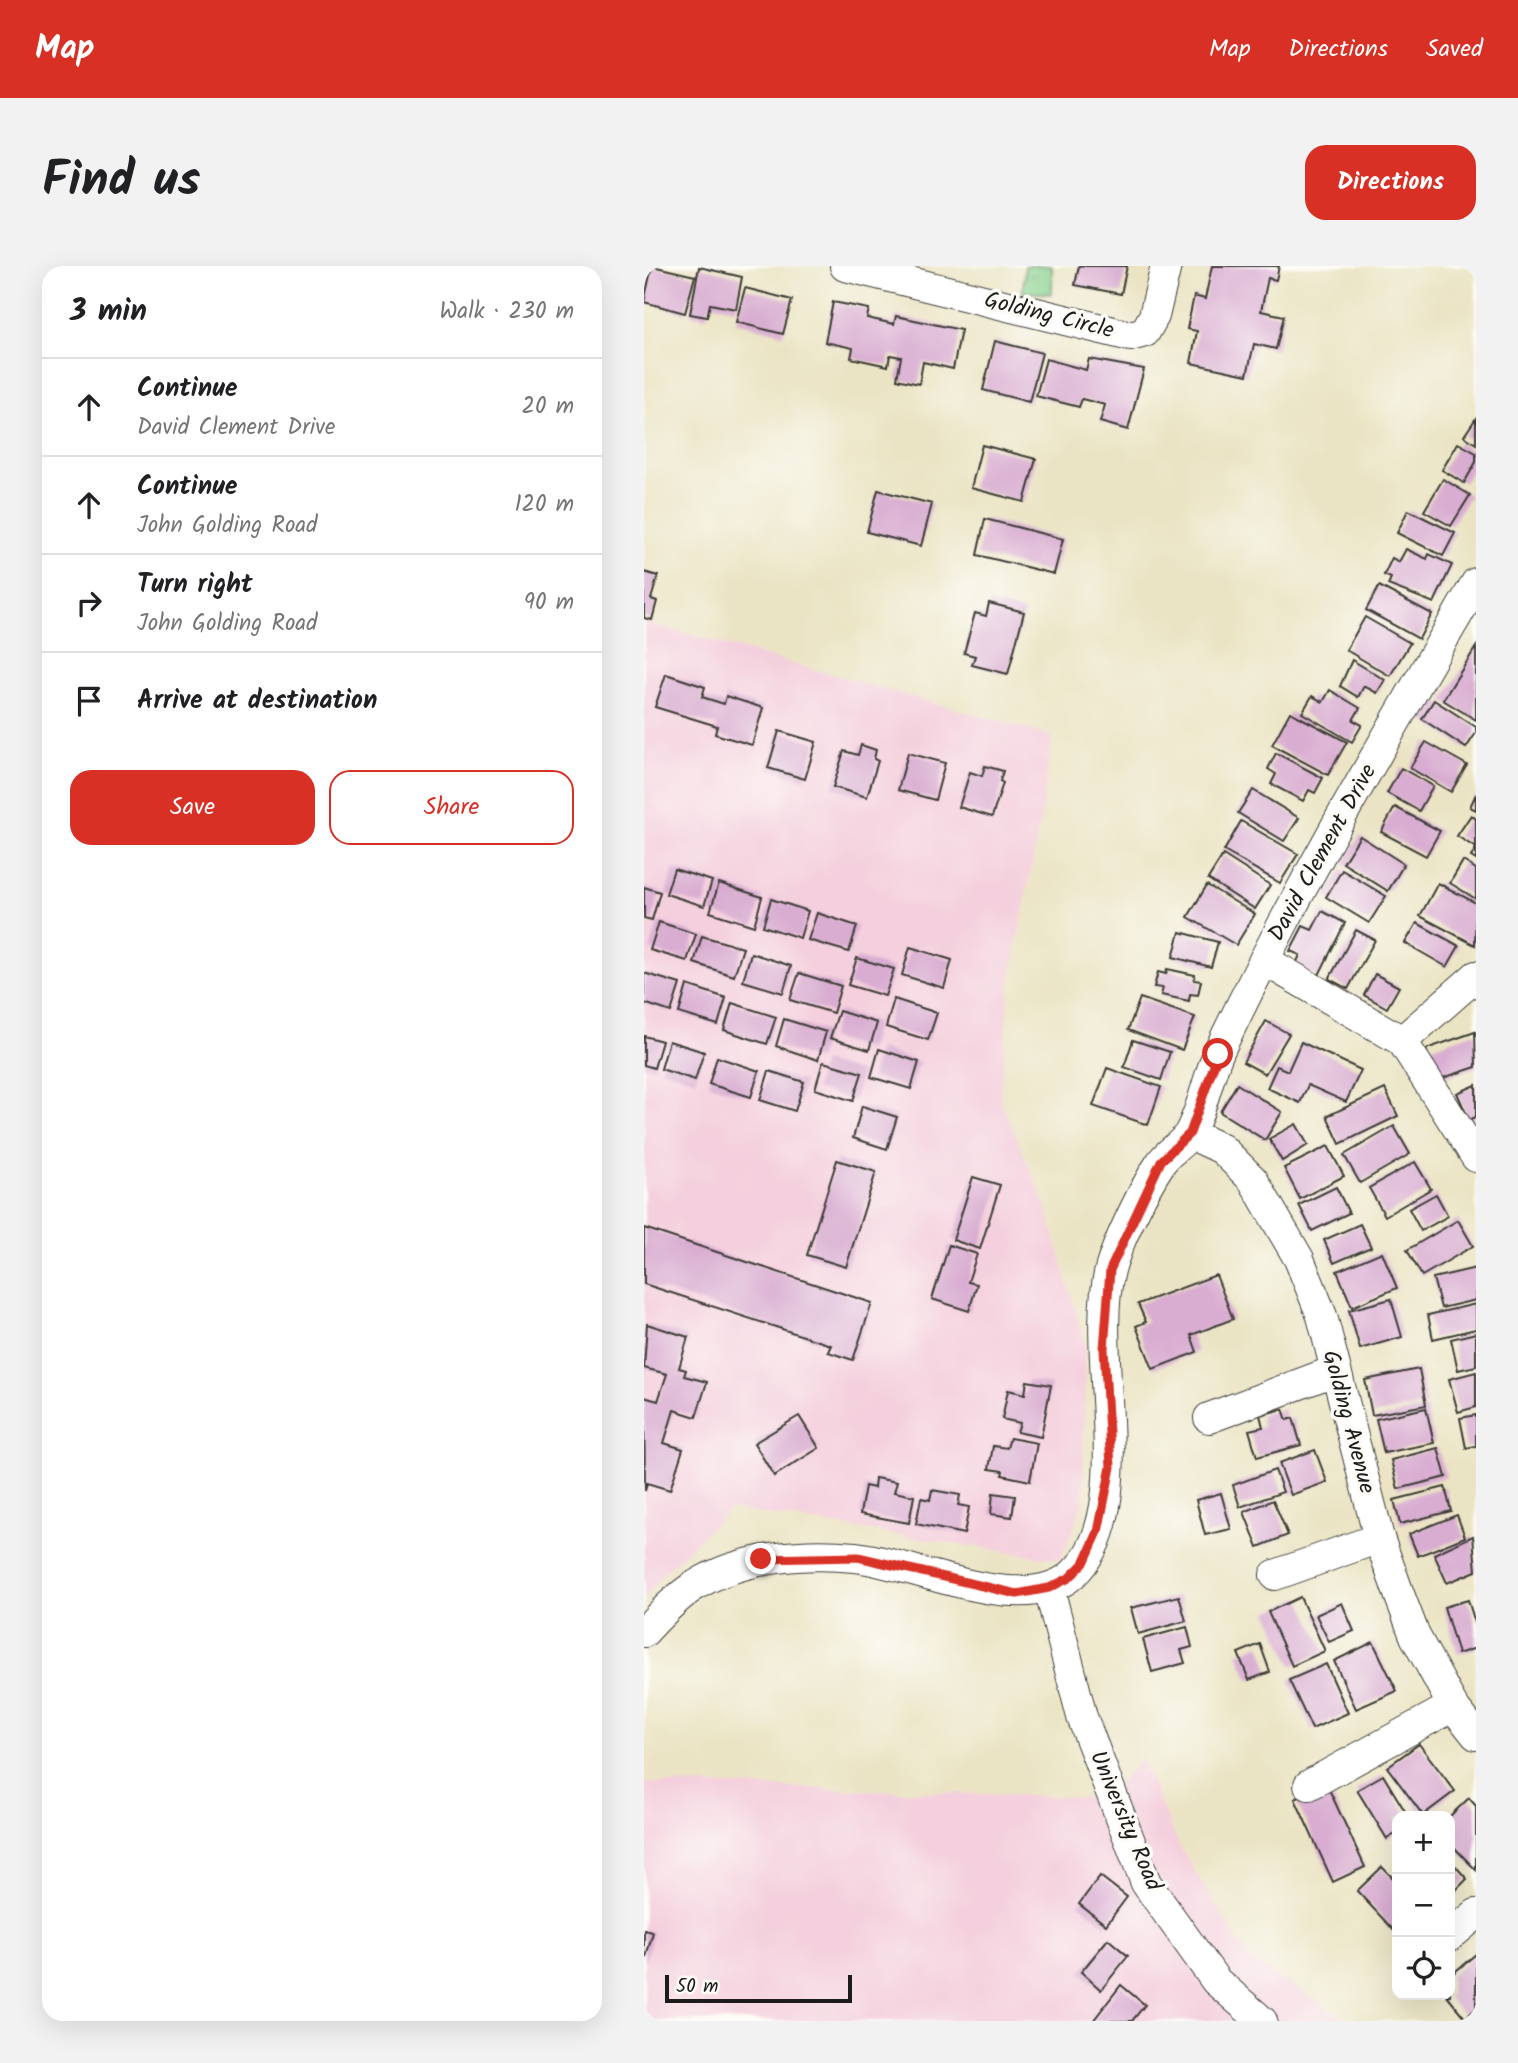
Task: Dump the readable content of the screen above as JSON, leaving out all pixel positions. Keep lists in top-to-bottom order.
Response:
{
  "streets": {
    "street": [
      "Golding Circle",
      "David Clement Drive",
      "Golding Avenue",
      "University Road"
    ]
  },
  "crossings": [
    ["David Clement Drive", "Golding Avenue"]
  ],
  "scale_bar": "50 m",
  "page": {
    "header": "Map",
    "nav": ["Map", "Directions", "Saved"],
    "title": "Find us",
    "buttons": [
      "Directions",
      ["Save", "Share"]
    ],
    "heading": ["3 min", "Walk · 230 m"],
    "list": [
      ["Continue", "David Clement Drive", "20 m"],
      ["Continue", "John Golding Road", "120 m"],
      ["Turn right", "John Golding Road", "90 m"],
      "Arrive at destination"
    ],
    "map_buttons": ["+", "−"],
    "scale": "50 m"
  }
}
